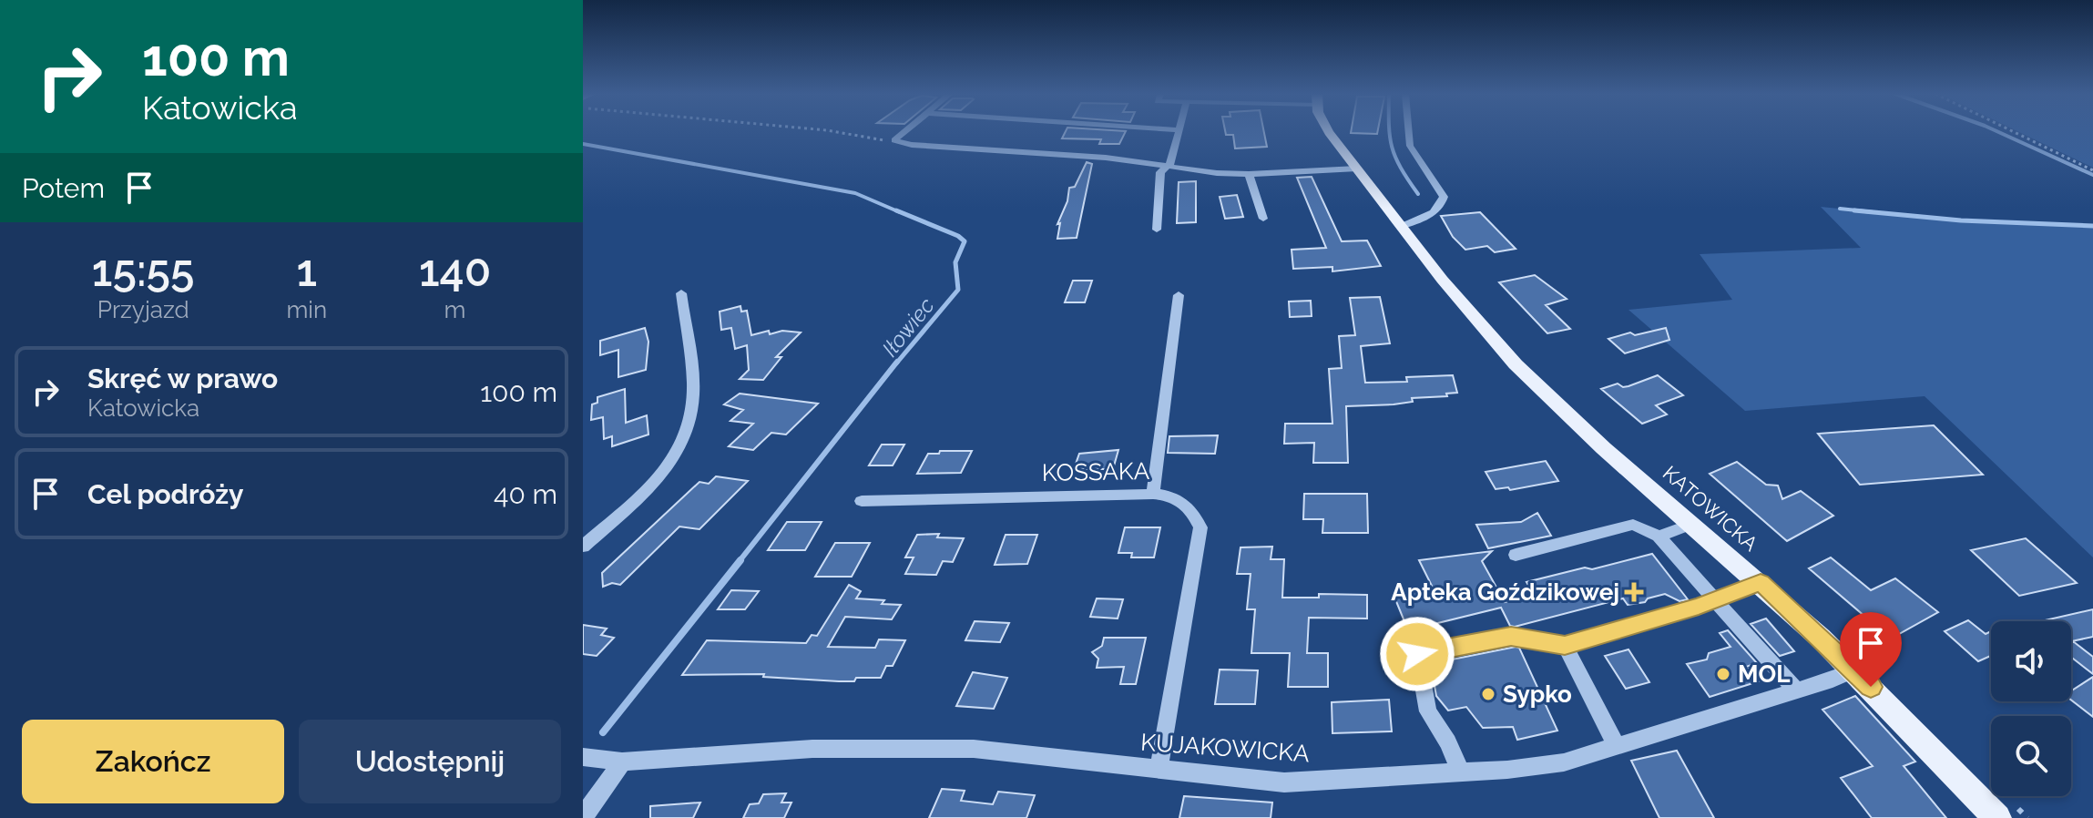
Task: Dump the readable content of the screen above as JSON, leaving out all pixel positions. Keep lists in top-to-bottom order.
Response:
{
  "streets": {
    "main road": ["KATOWICKA"],
    "street": ["KOSSAKA", "KUJAKOWICKA"]
  },
  "crossings": [
    ["KOSSAKA", "KUJAKOWICKA"],
    ["KATOWICKA", "KUJAKOWICKA"]
  ],
  "water": ["Iłowiec"],
  "places": {
    "health": ["Apteka Goździkowej"],
    "other": ["MOL", "Sypko"]
  },
  "page": {
    "turn": ["100 m", "Katowicka"],
    "then": "Potem",
    "eta": [
      "15:55",
      "Przyjazd",
      "1",
      "min",
      "140",
      "m"
    ],
    "list": [
      {
        "name": "Skręć w prawo",
        "note": "Katowicka",
        "value": "100 m"
      },
      {
        "name": "Cel podróży",
        "value": "40 m"
      }
    ],
    "buttons": ["Zakończ", "Udostępnij"]
  }
}
